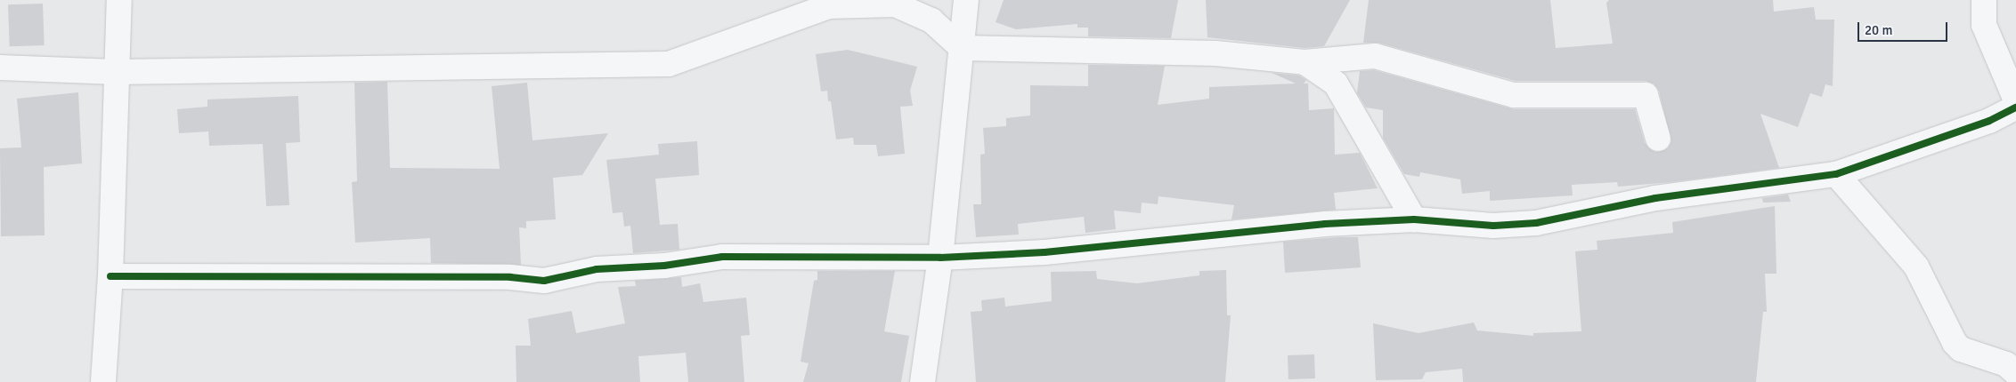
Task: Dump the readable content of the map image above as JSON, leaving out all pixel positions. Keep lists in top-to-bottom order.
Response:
{
  "scale_bar": "20 m"
}
